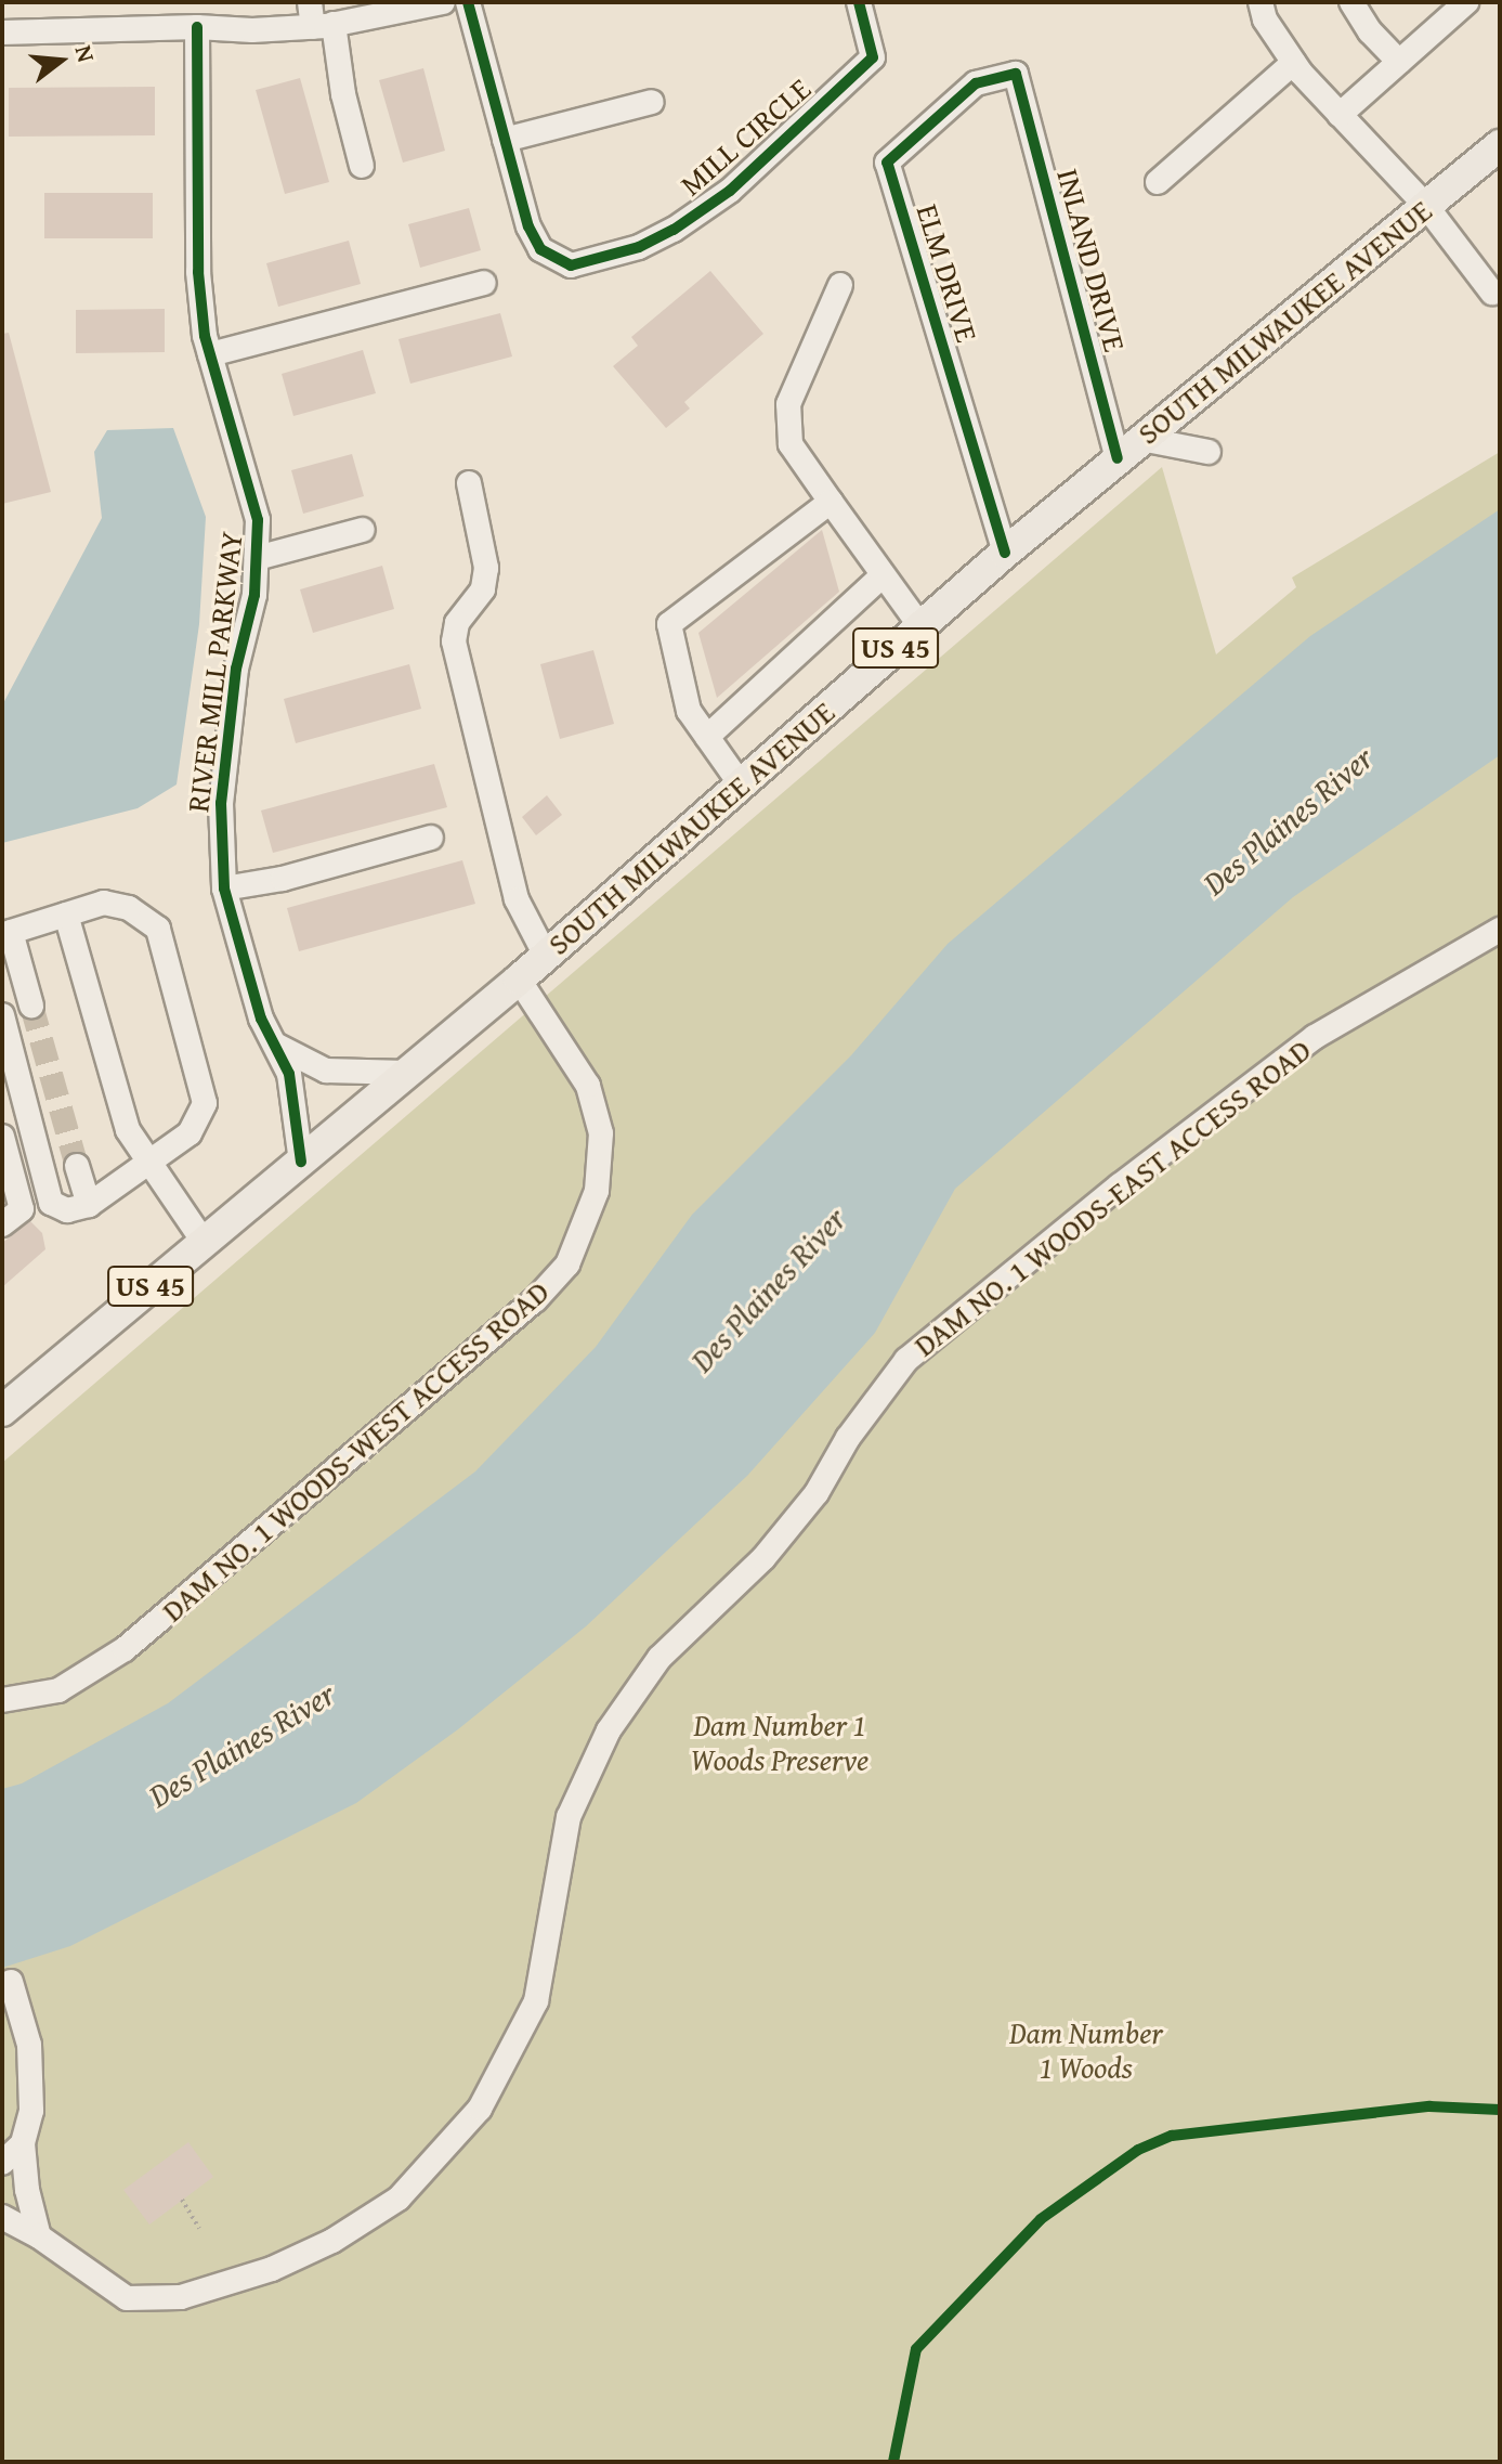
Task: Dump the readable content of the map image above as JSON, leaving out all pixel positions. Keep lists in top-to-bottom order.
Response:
{
  "streets": {
    "main road": ["SOUTH MILWAUKEE AVENUE", "US 45"],
    "street": [
      "MILL CIRCLE",
      "INLAND DRIVE",
      "ELM DRIVE",
      "RIVER MILL PARKWAY",
      "DAM NO. 1 WOODS-EAST ACCESS ROAD",
      "DAM NO. 1 WOODS-WEST ACCESS ROAD"
    ]
  },
  "crossings": [
    ["INLAND DRIVE", "ELM DRIVE"],
    ["INLAND DRIVE", "SOUTH MILWAUKEE AVENUE"],
    ["ELM DRIVE", "SOUTH MILWAUKEE AVENUE"],
    ["SOUTH MILWAUKEE AVENUE", "RIVER MILL PARKWAY"],
    ["SOUTH MILWAUKEE AVENUE", "DAM NO. 1 WOODS-WEST ACCESS ROAD"]
  ],
  "water": ["Des Plaines River"],
  "parks": ["Dam Number 1 Woods Preserve", "Dam Number 1 Woods"],
  "north": "right"
}
